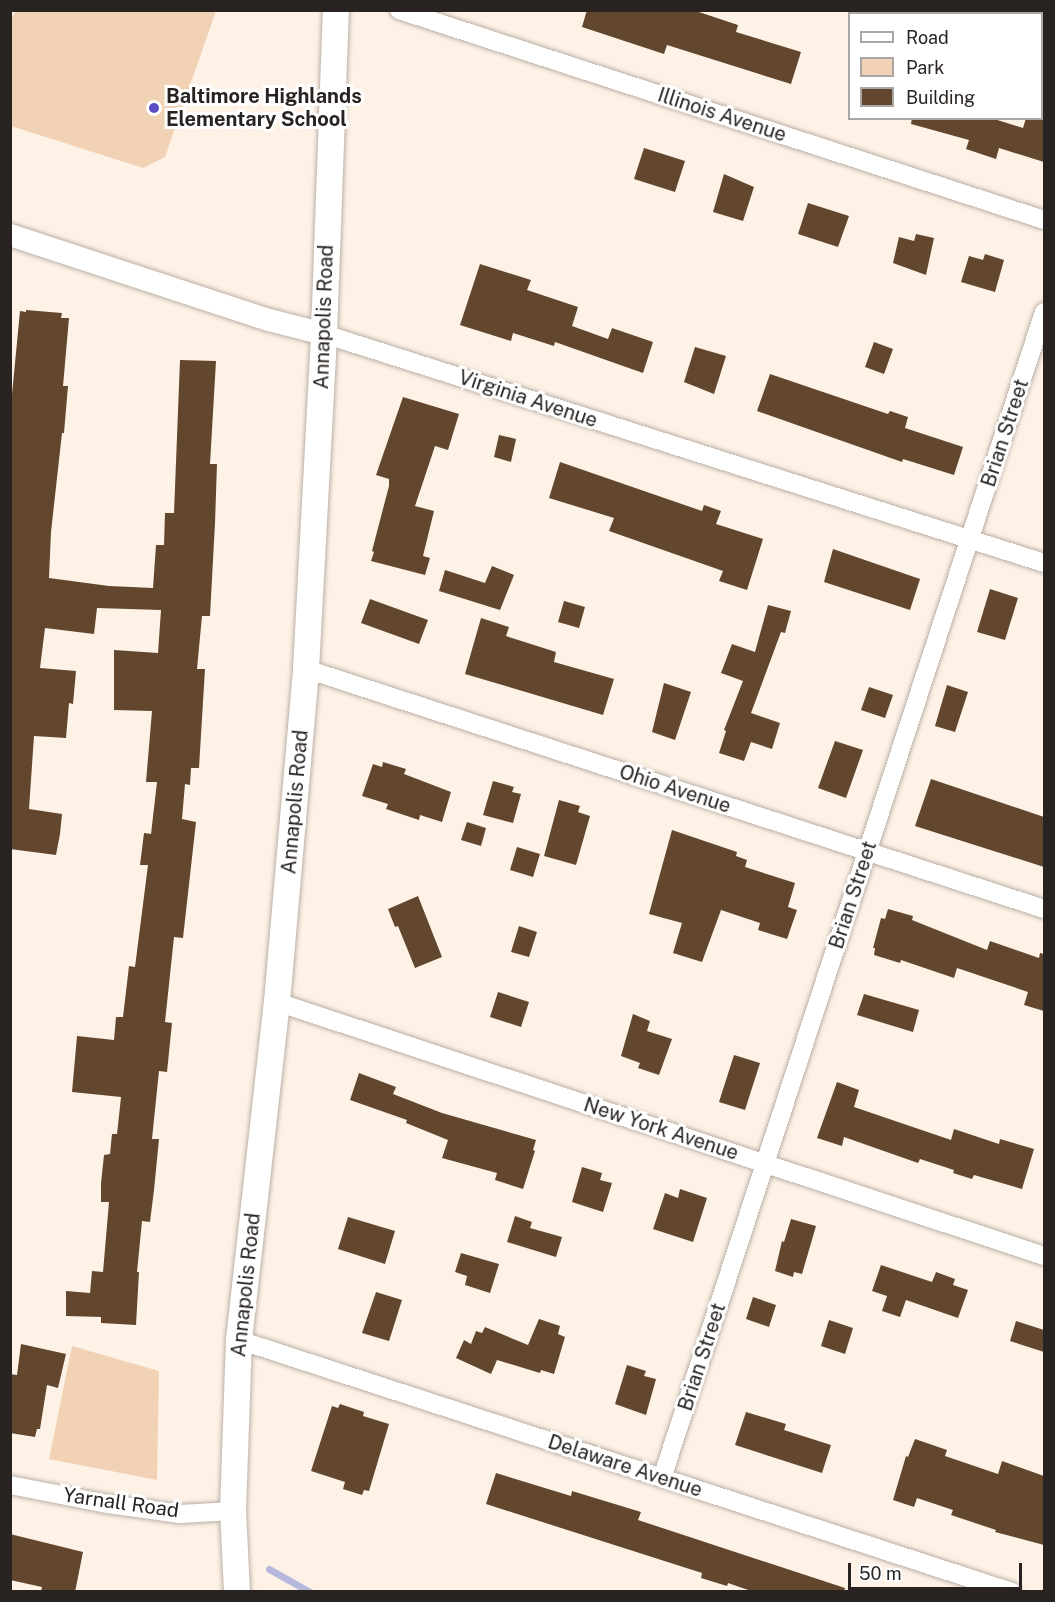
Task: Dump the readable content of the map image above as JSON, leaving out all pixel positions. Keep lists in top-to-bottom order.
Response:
{
  "streets": {
    "main road": ["Annapolis Road"],
    "street": [
      "Illinois Avenue",
      "Virginia Avenue",
      "Brian Street",
      "Ohio Avenue",
      "New York Avenue",
      "Delaware Avenue",
      "Yarnall Road"
    ]
  },
  "crossings": [
    ["Annapolis Road", "Virginia Avenue"],
    ["Annapolis Road", "Ohio Avenue"],
    ["Annapolis Road", "New York Avenue"],
    ["Annapolis Road", "Delaware Avenue"],
    ["Annapolis Road", "Yarnall Road"],
    ["Virginia Avenue", "Brian Street"],
    ["Brian Street", "Ohio Avenue"],
    ["Brian Street", "New York Avenue"],
    ["Brian Street", "Delaware Avenue"]
  ],
  "places": ["Baltimore Highlands Elementary School"],
  "legend": ["Road", "Park", "Building"],
  "scale_bar": "50 m"
}
